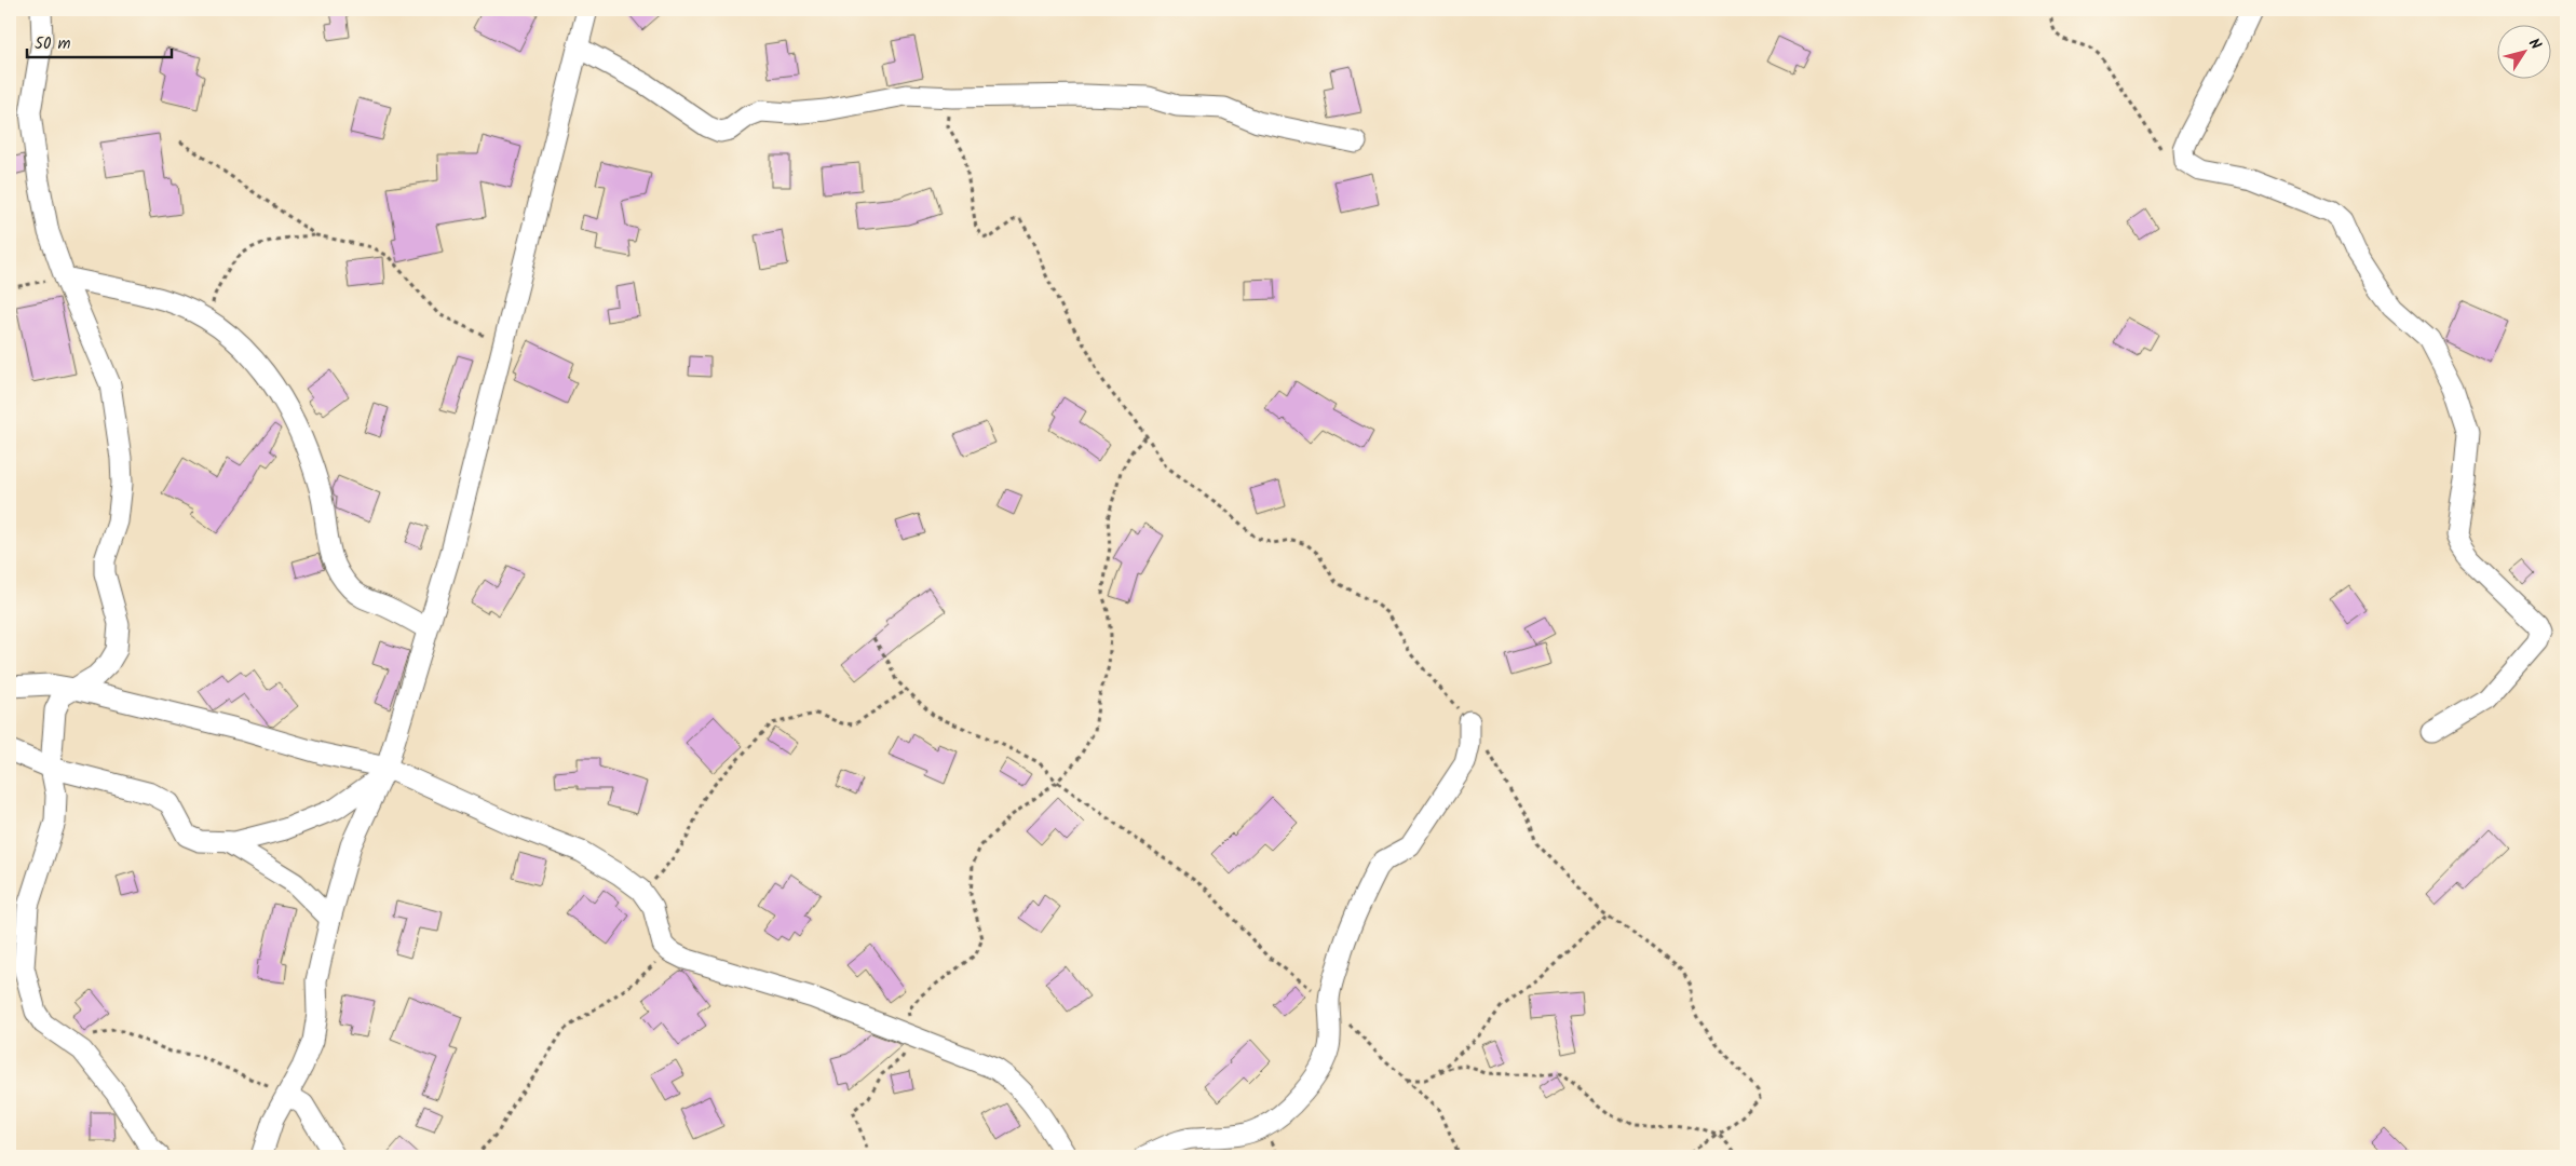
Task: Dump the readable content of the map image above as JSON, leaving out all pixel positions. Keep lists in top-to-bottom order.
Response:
{
  "scale_bar": "50 m",
  "north": "top right"
}
